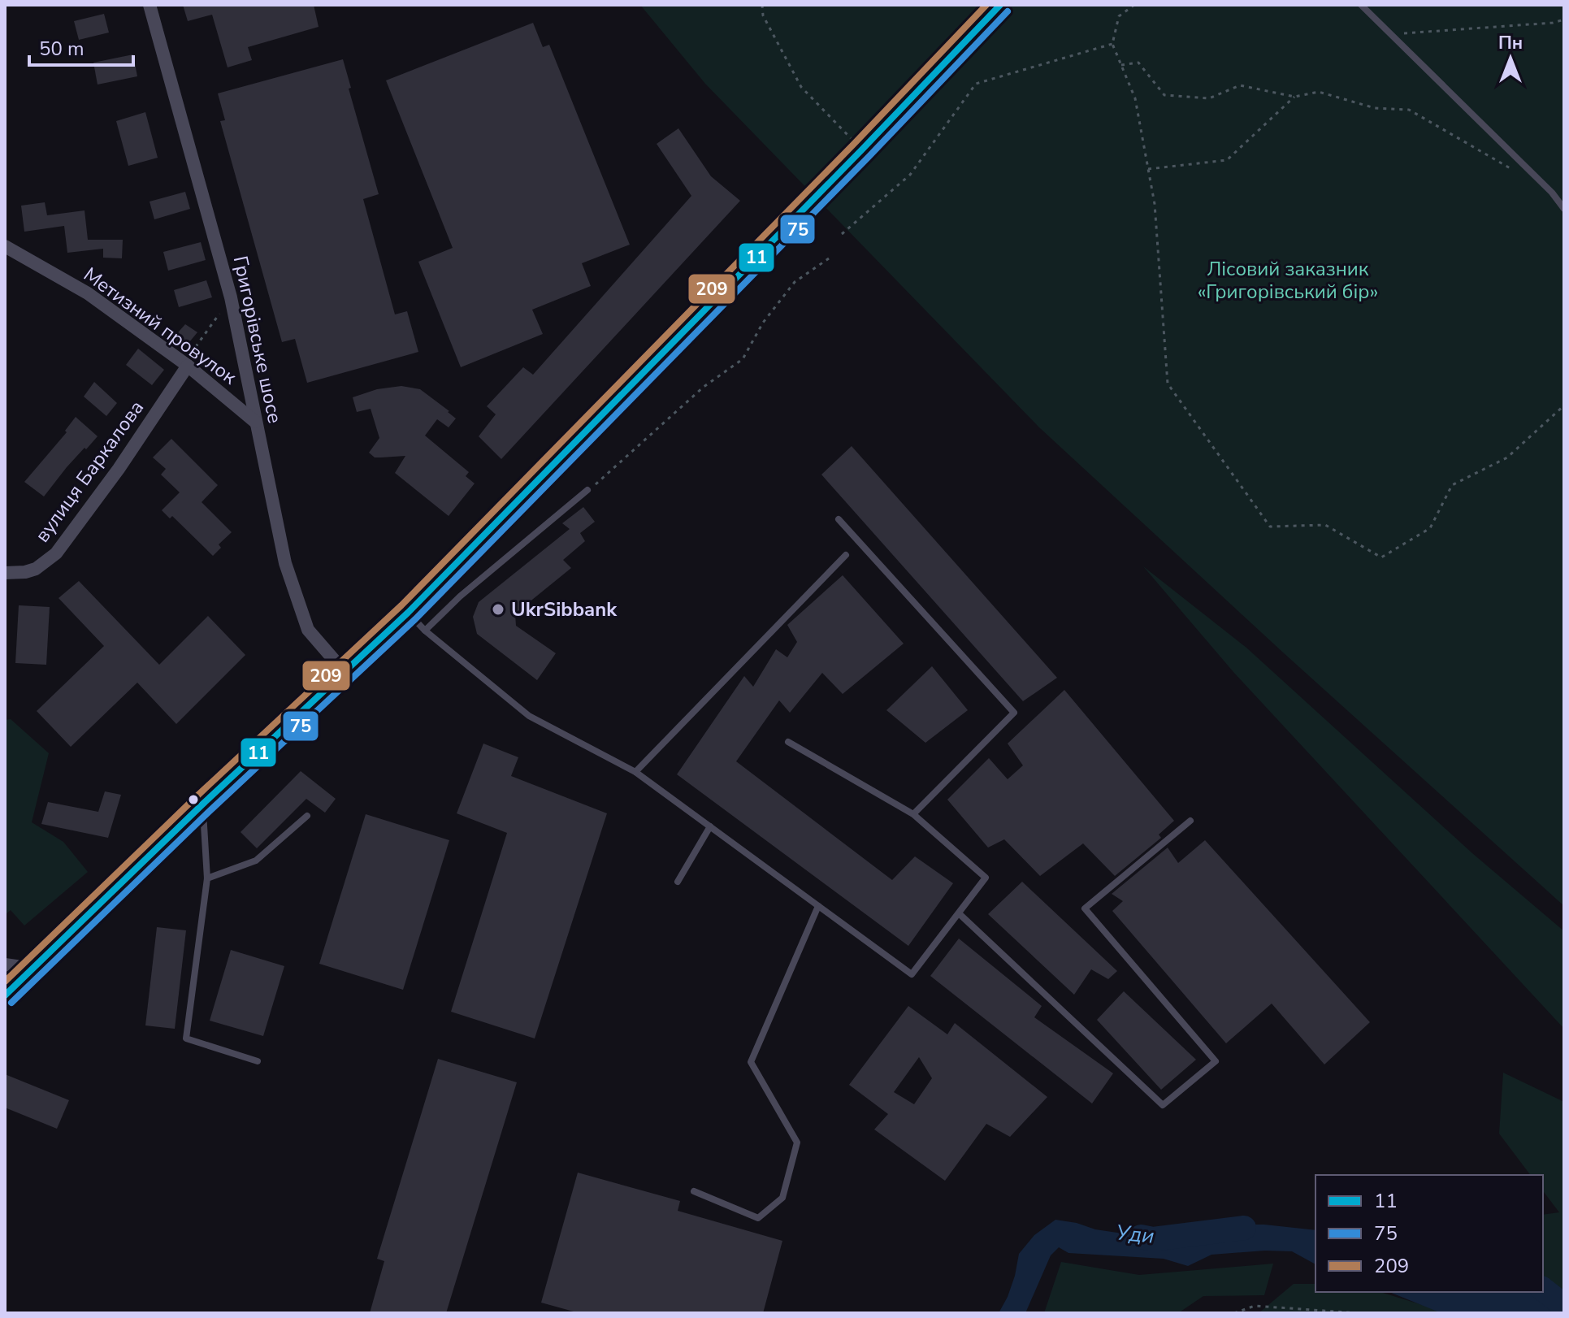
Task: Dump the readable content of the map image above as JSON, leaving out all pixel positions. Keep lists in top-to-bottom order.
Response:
{
  "streets": {
    "street": ["Метизний провулок", "Григорівське шосе", "вулиця Баркалова"]
  },
  "crossings": [
    ["Метизний провулок", "Григорівське шосе"],
    ["Метизний провулок", "вулиця Баркалова"]
  ],
  "water": ["Уди"],
  "parks": ["Лісовий заказник «Григорівський бір»"],
  "places": ["UkrSibbank"],
  "lines": ["transit line 11", "transit line 209", "transit line 75"],
  "legend": ["11", "75", "209"],
  "scale_bar": "50 m",
  "north": "top"
}
